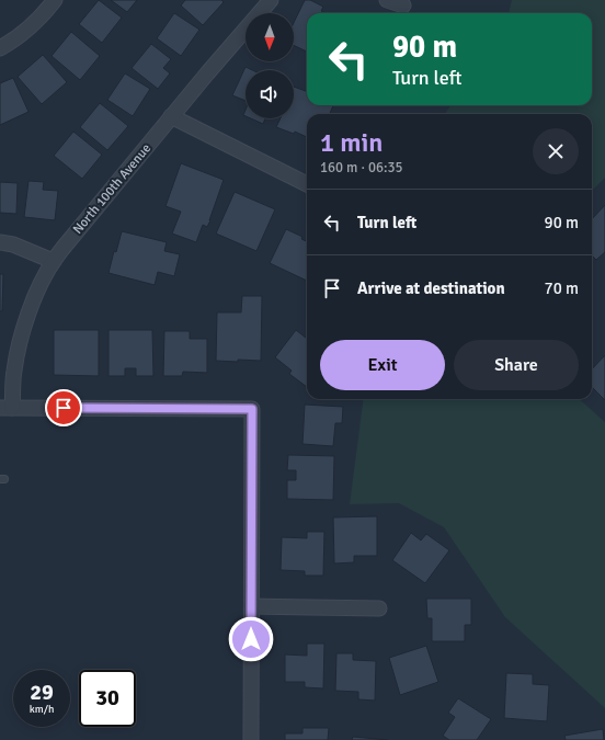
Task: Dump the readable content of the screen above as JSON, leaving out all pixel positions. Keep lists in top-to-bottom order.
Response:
{
  "streets": {
    "street": ["North 100th Avenue"]
  },
  "north": "bottom",
  "page": {
    "turn": ["90 m", "Turn left"],
    "heading": ["1 min", "160 m · 06:35"],
    "list": [
      {
        "name": "Turn left",
        "value": "90 m"
      },
      {
        "name": "Arrive at destination",
        "value": "70 m"
      }
    ],
    "buttons": ["Exit", "Share"],
    "speed": "29 km/h",
    "limit": "30"
  }
}
